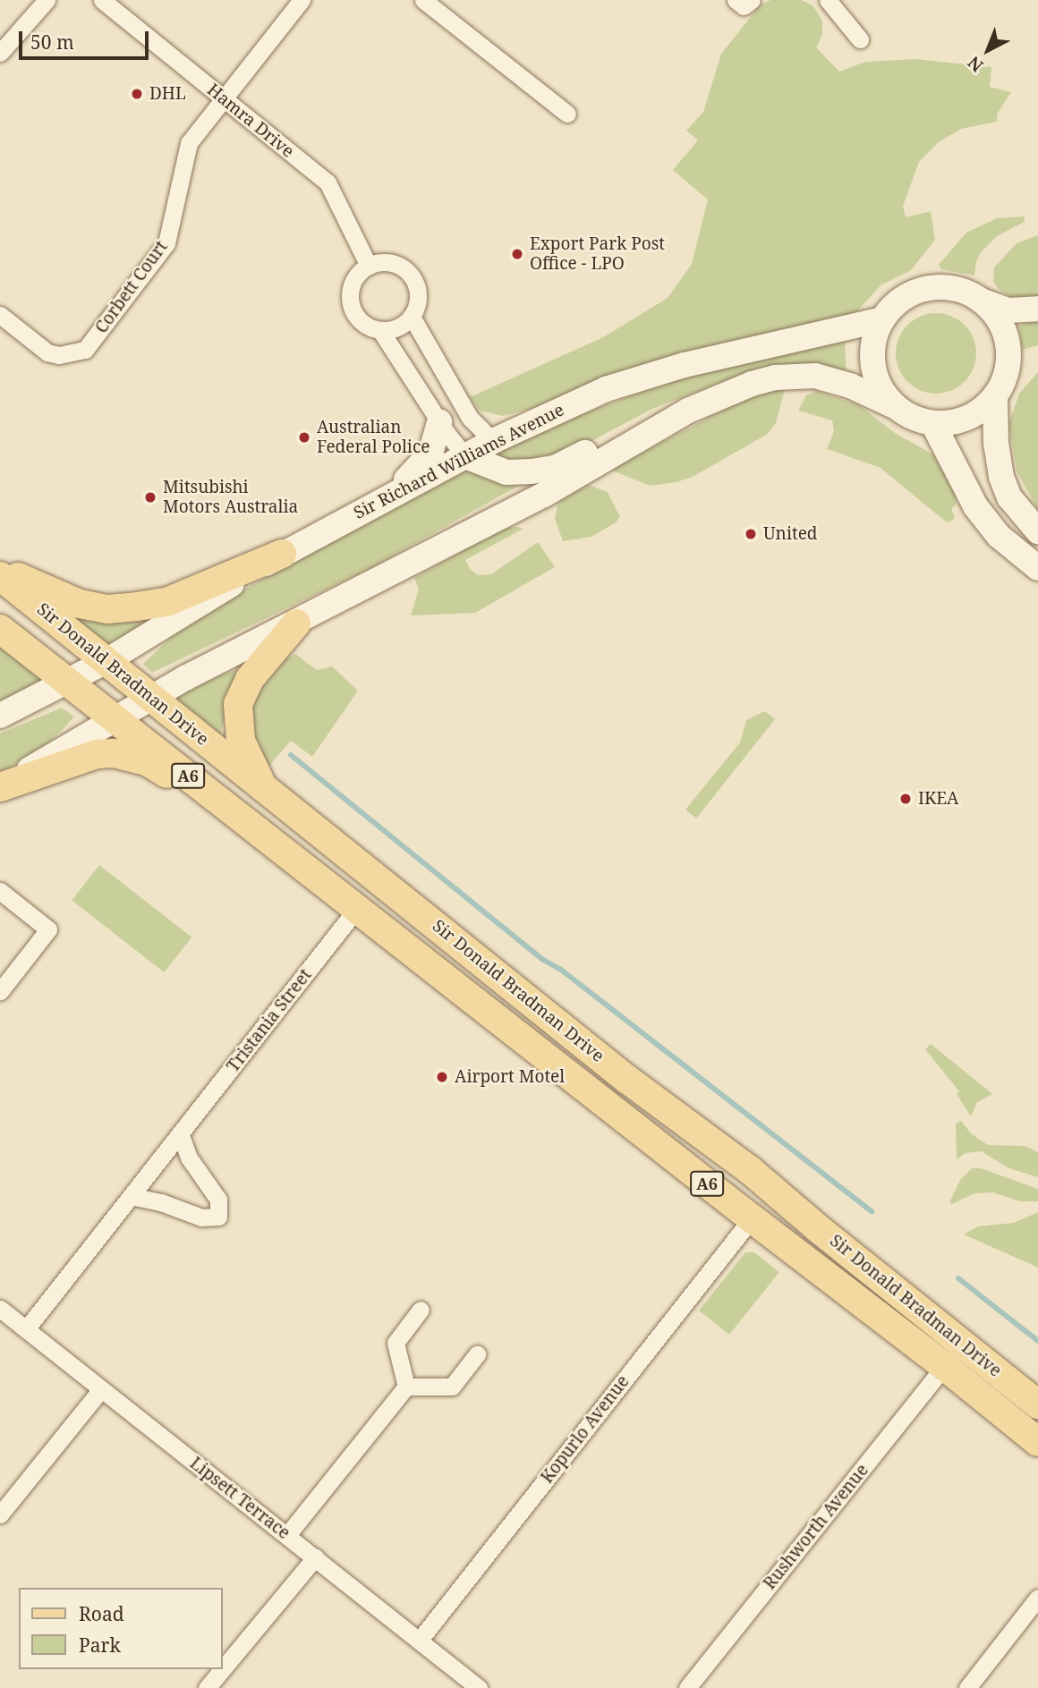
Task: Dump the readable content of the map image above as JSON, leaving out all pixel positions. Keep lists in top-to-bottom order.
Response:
{
  "streets": {
    "main road": ["Sir Richard Williams Avenue", "Sir Donald Bradman Drive", "A6"],
    "street": [
      "Hamra Drive",
      "Corbett Court",
      "Tristania Street",
      "Kopurlo Avenue",
      "Lipsett Terrace",
      "Rushworth Avenue"
    ]
  },
  "crossings": [
    ["Hamra Drive", "Corbett Court"],
    ["Sir Richard Williams Avenue", "Sir Donald Bradman Drive"],
    ["Sir Donald Bradman Drive", "Tristania Street"],
    ["Sir Donald Bradman Drive", "Kopurlo Avenue"],
    ["Sir Donald Bradman Drive", "Rushworth Avenue"],
    ["Tristania Street", "Lipsett Terrace"],
    ["Kopurlo Avenue", "Lipsett Terrace"]
  ],
  "places": [
    "DHL",
    "Export Park Post Office - LPO",
    "Australian Federal Police",
    "Mitsubishi Motors Australia",
    "United",
    "IKEA",
    "Airport Motel"
  ],
  "legend": ["Road", "Park"],
  "scale_bar": "50 m",
  "north": "bottom left"
}
